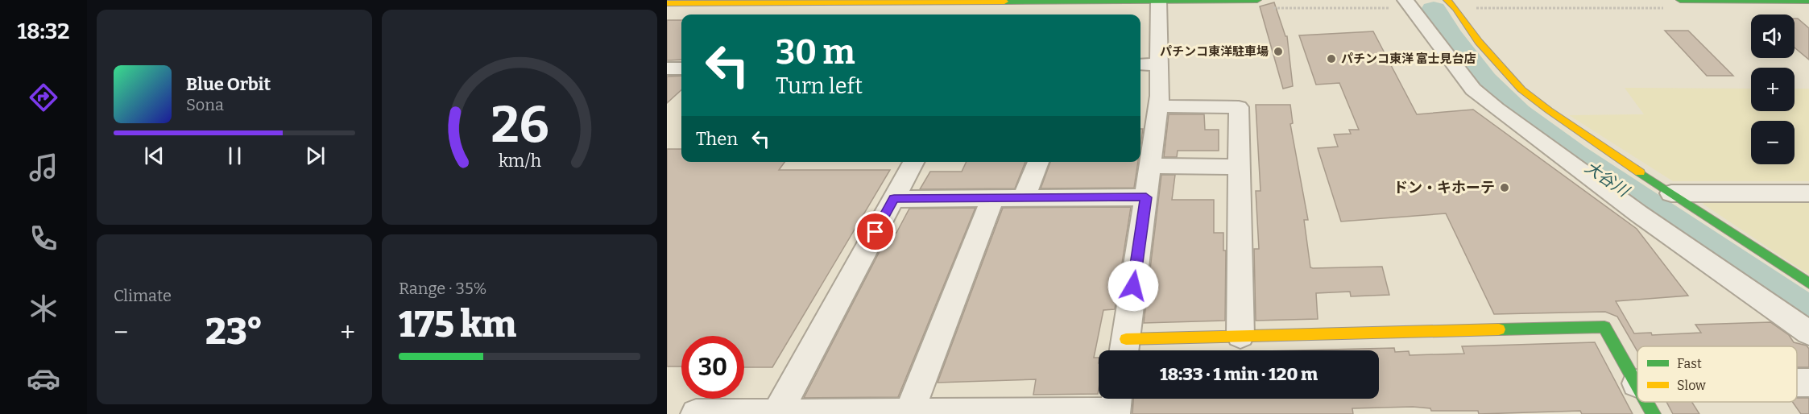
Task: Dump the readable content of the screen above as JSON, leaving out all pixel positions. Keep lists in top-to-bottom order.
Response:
{
  "water": ["大谷川"],
  "places": ["パチンコ東洋駐車場", "パチンコ東洋 富士見台店", "ドン・キホーテ"],
  "legend": ["Fast", "Slow"],
  "page": {
    "tabs": "18:32",
    "map_buttons": ["+", "−"],
    "turn": ["30 m", "Turn left"],
    "song": ["Blue Orbit", "Sona"],
    "then": "Then",
    "tile": [
      "Climate",
      ["Range · 35%", "175 km"]
    ],
    "heat": ["−", "23°", "+"],
    "limit": "30",
    "trip": "18:33 · 1 min · 120 m",
    "gauge": ["26", "km/h"]
  }
}
